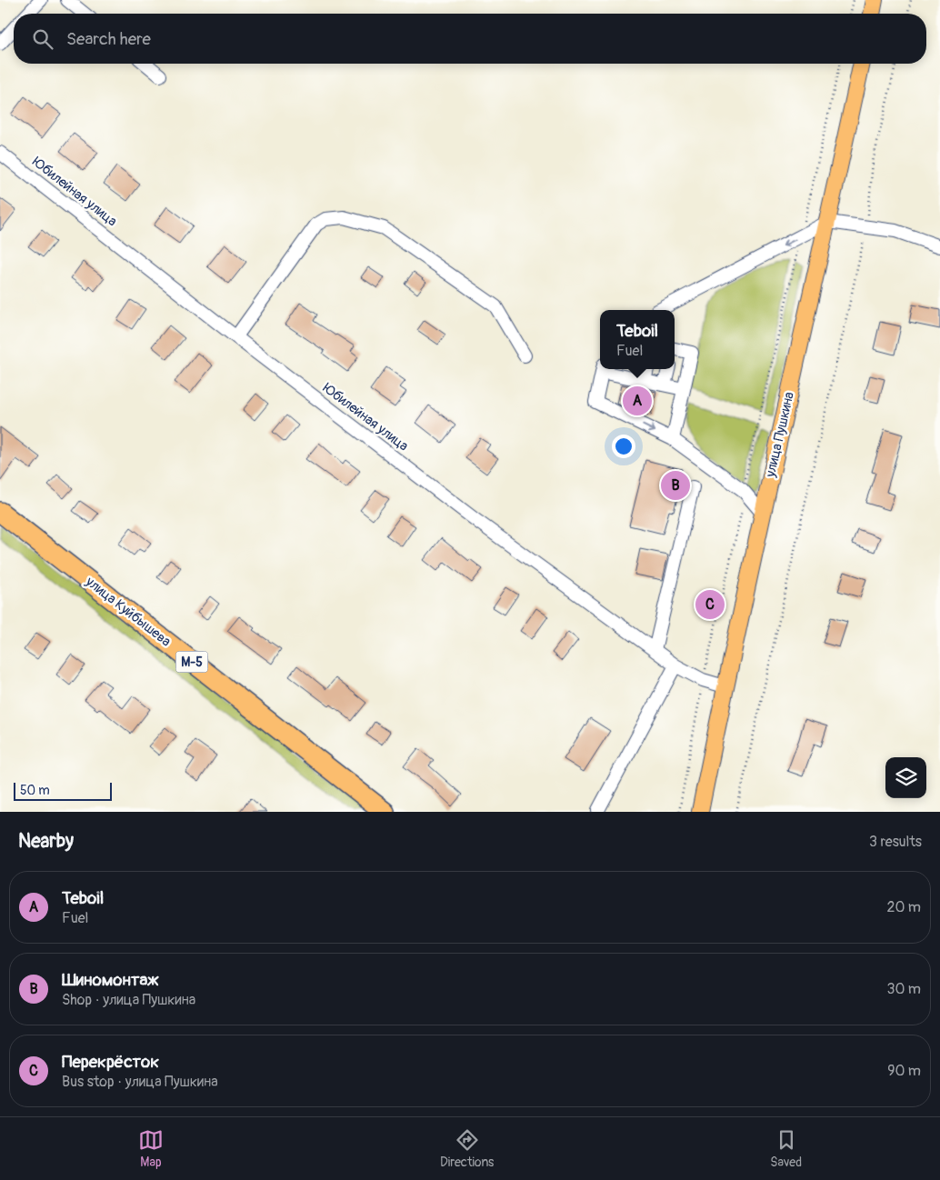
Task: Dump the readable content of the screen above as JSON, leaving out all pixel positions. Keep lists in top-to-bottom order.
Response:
{
  "streets": {
    "highway": ["улица Куйбышева", "М-5"],
    "main road": ["улица Пушкина"],
    "street": ["Юбилейная улица"]
  },
  "crossings": [
    ["Юбилейная улица", "улица Пушкина"]
  ],
  "scale_bar": "50 m",
  "page": {
    "search": "Search here",
    "popup": ["Teboil", "Fuel"],
    "pins": ["A", "B", "C"],
    "scale": "50 m",
    "heading": ["Nearby", "3 results"],
    "list": [
      {
        "mark": "A",
        "name": "Teboil",
        "note": "Fuel",
        "value": "20 m"
      },
      {
        "mark": "B",
        "name": "Шиномонтаж",
        "note": "Shop · улица Пушкина",
        "value": "30 m"
      },
      {
        "mark": "C",
        "name": "Перекрёсток",
        "note": "Bus stop · улица Пушкина",
        "value": "90 m"
      }
    ],
    "nav": ["Map", "Directions", "Saved"]
  }
}
